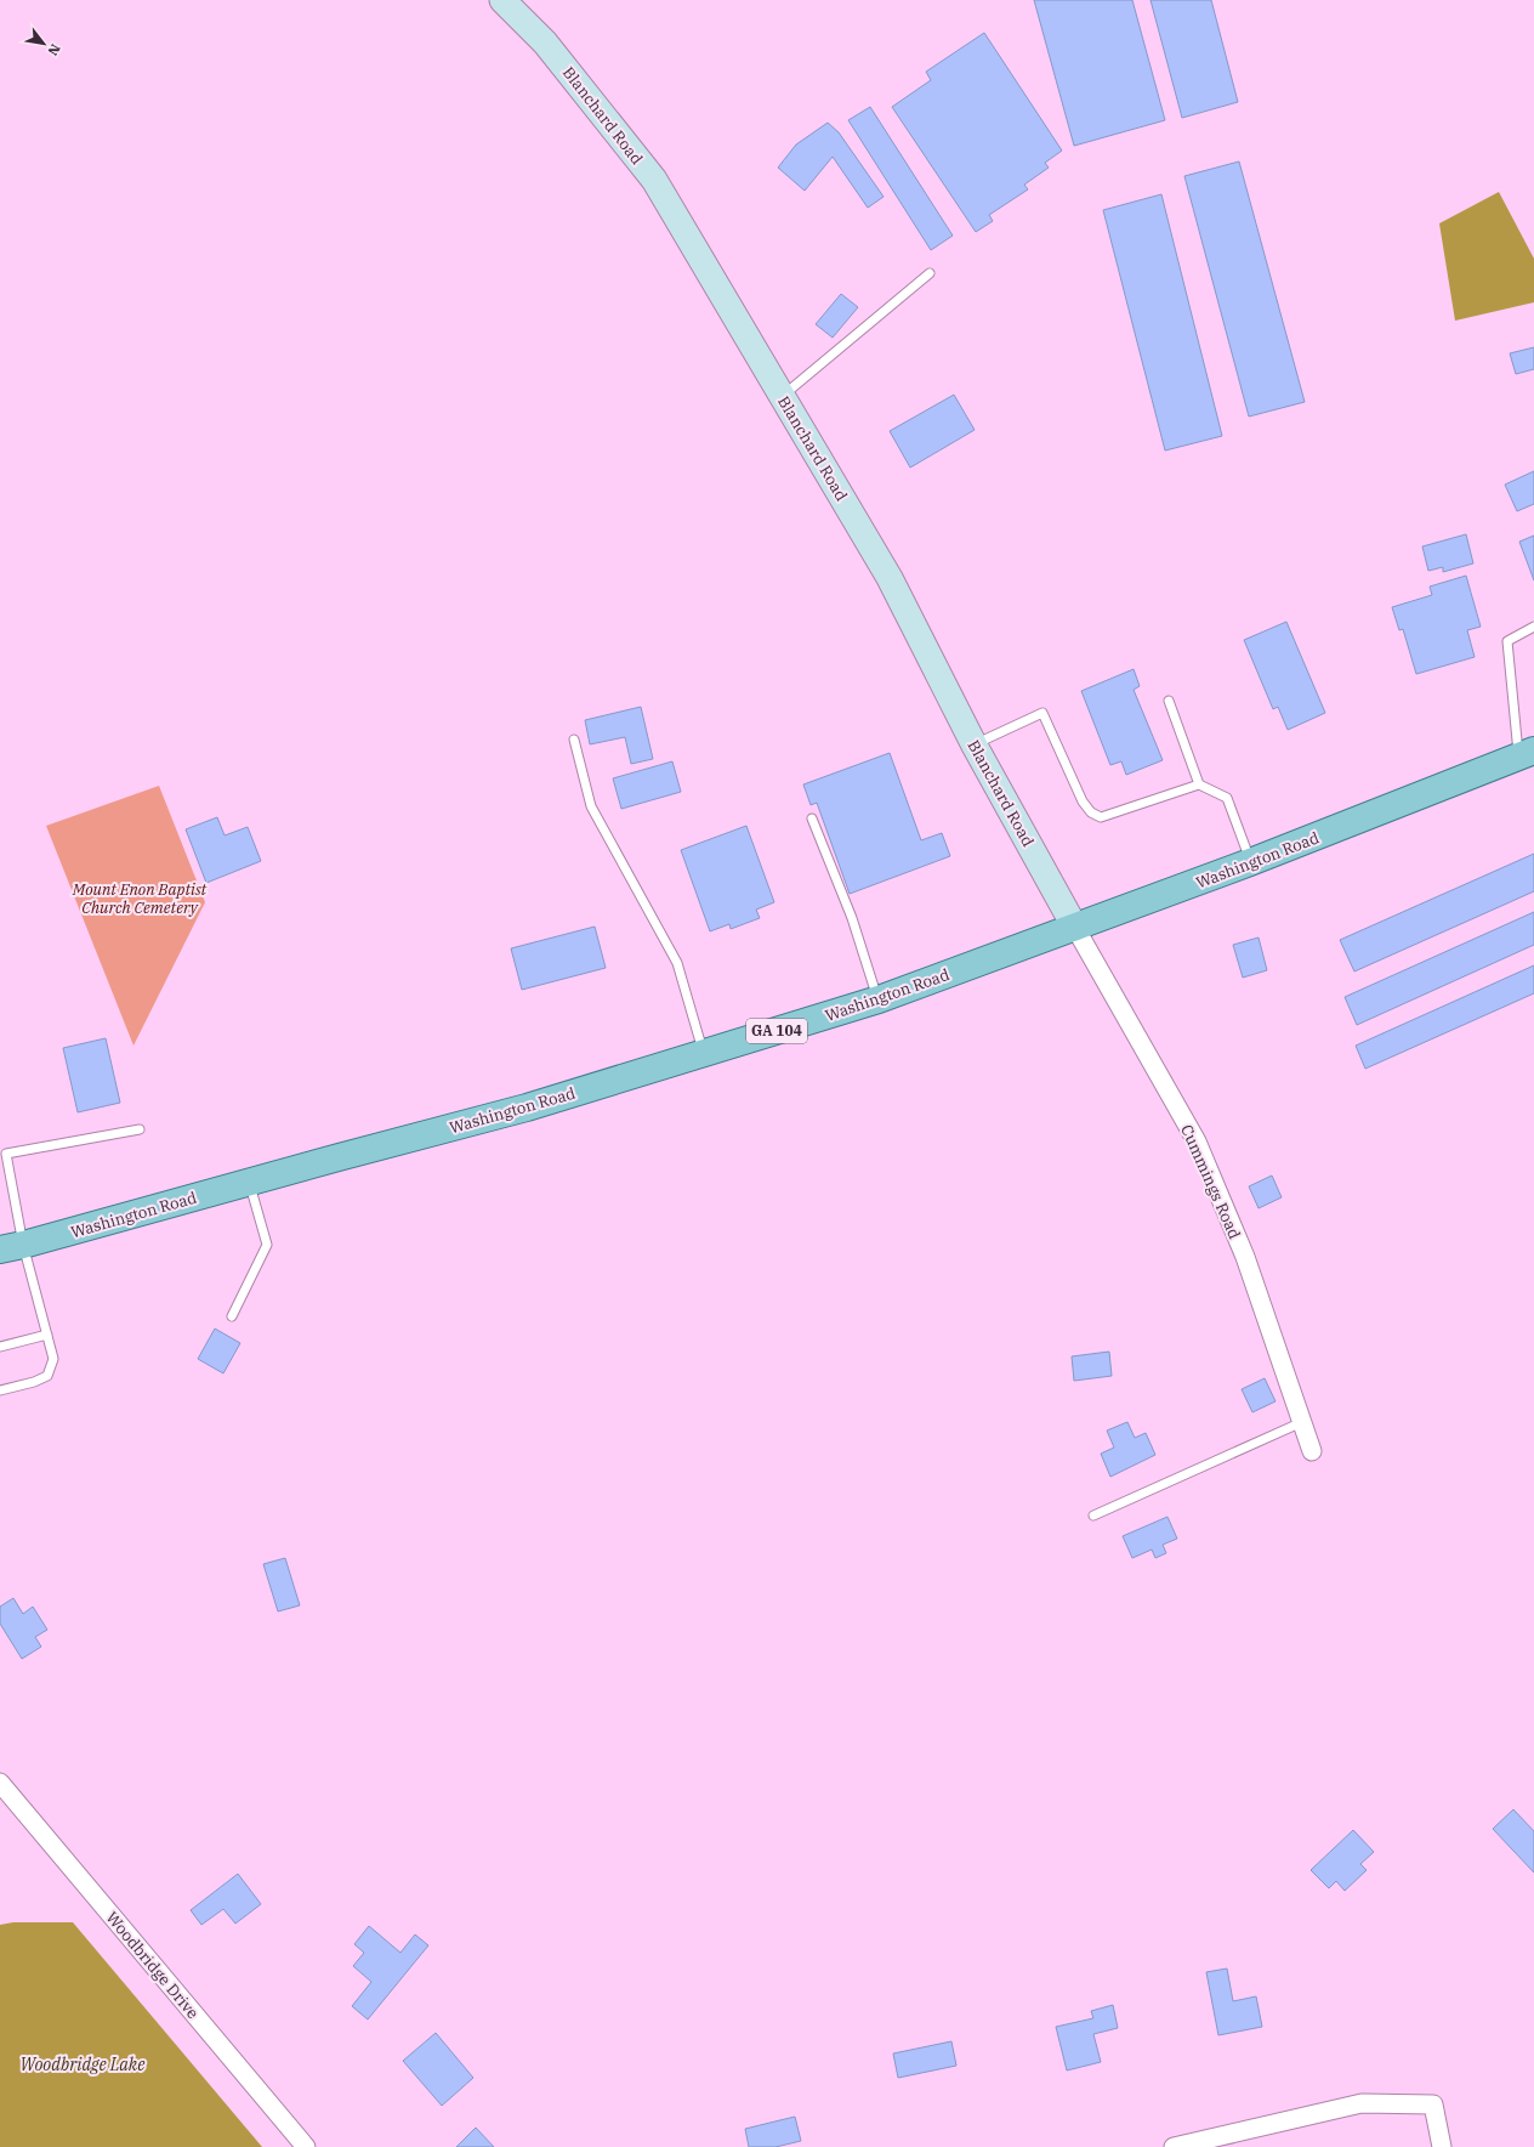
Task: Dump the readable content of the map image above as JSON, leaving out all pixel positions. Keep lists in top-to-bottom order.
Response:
{
  "streets": {
    "main road": ["Washington Road", "GA 104"],
    "street": ["Blanchard Road", "Cummings Road", "Woodbridge Drive"]
  },
  "crossings": [
    ["Blanchard Road", "Washington Road"],
    ["Blanchard Road", "Cummings Road"],
    ["Washington Road", "Cummings Road"]
  ],
  "water": ["Woodbridge Lake"],
  "parks": ["Mount Enon Baptist Church Cemetery"],
  "north": "bottom right"
}
